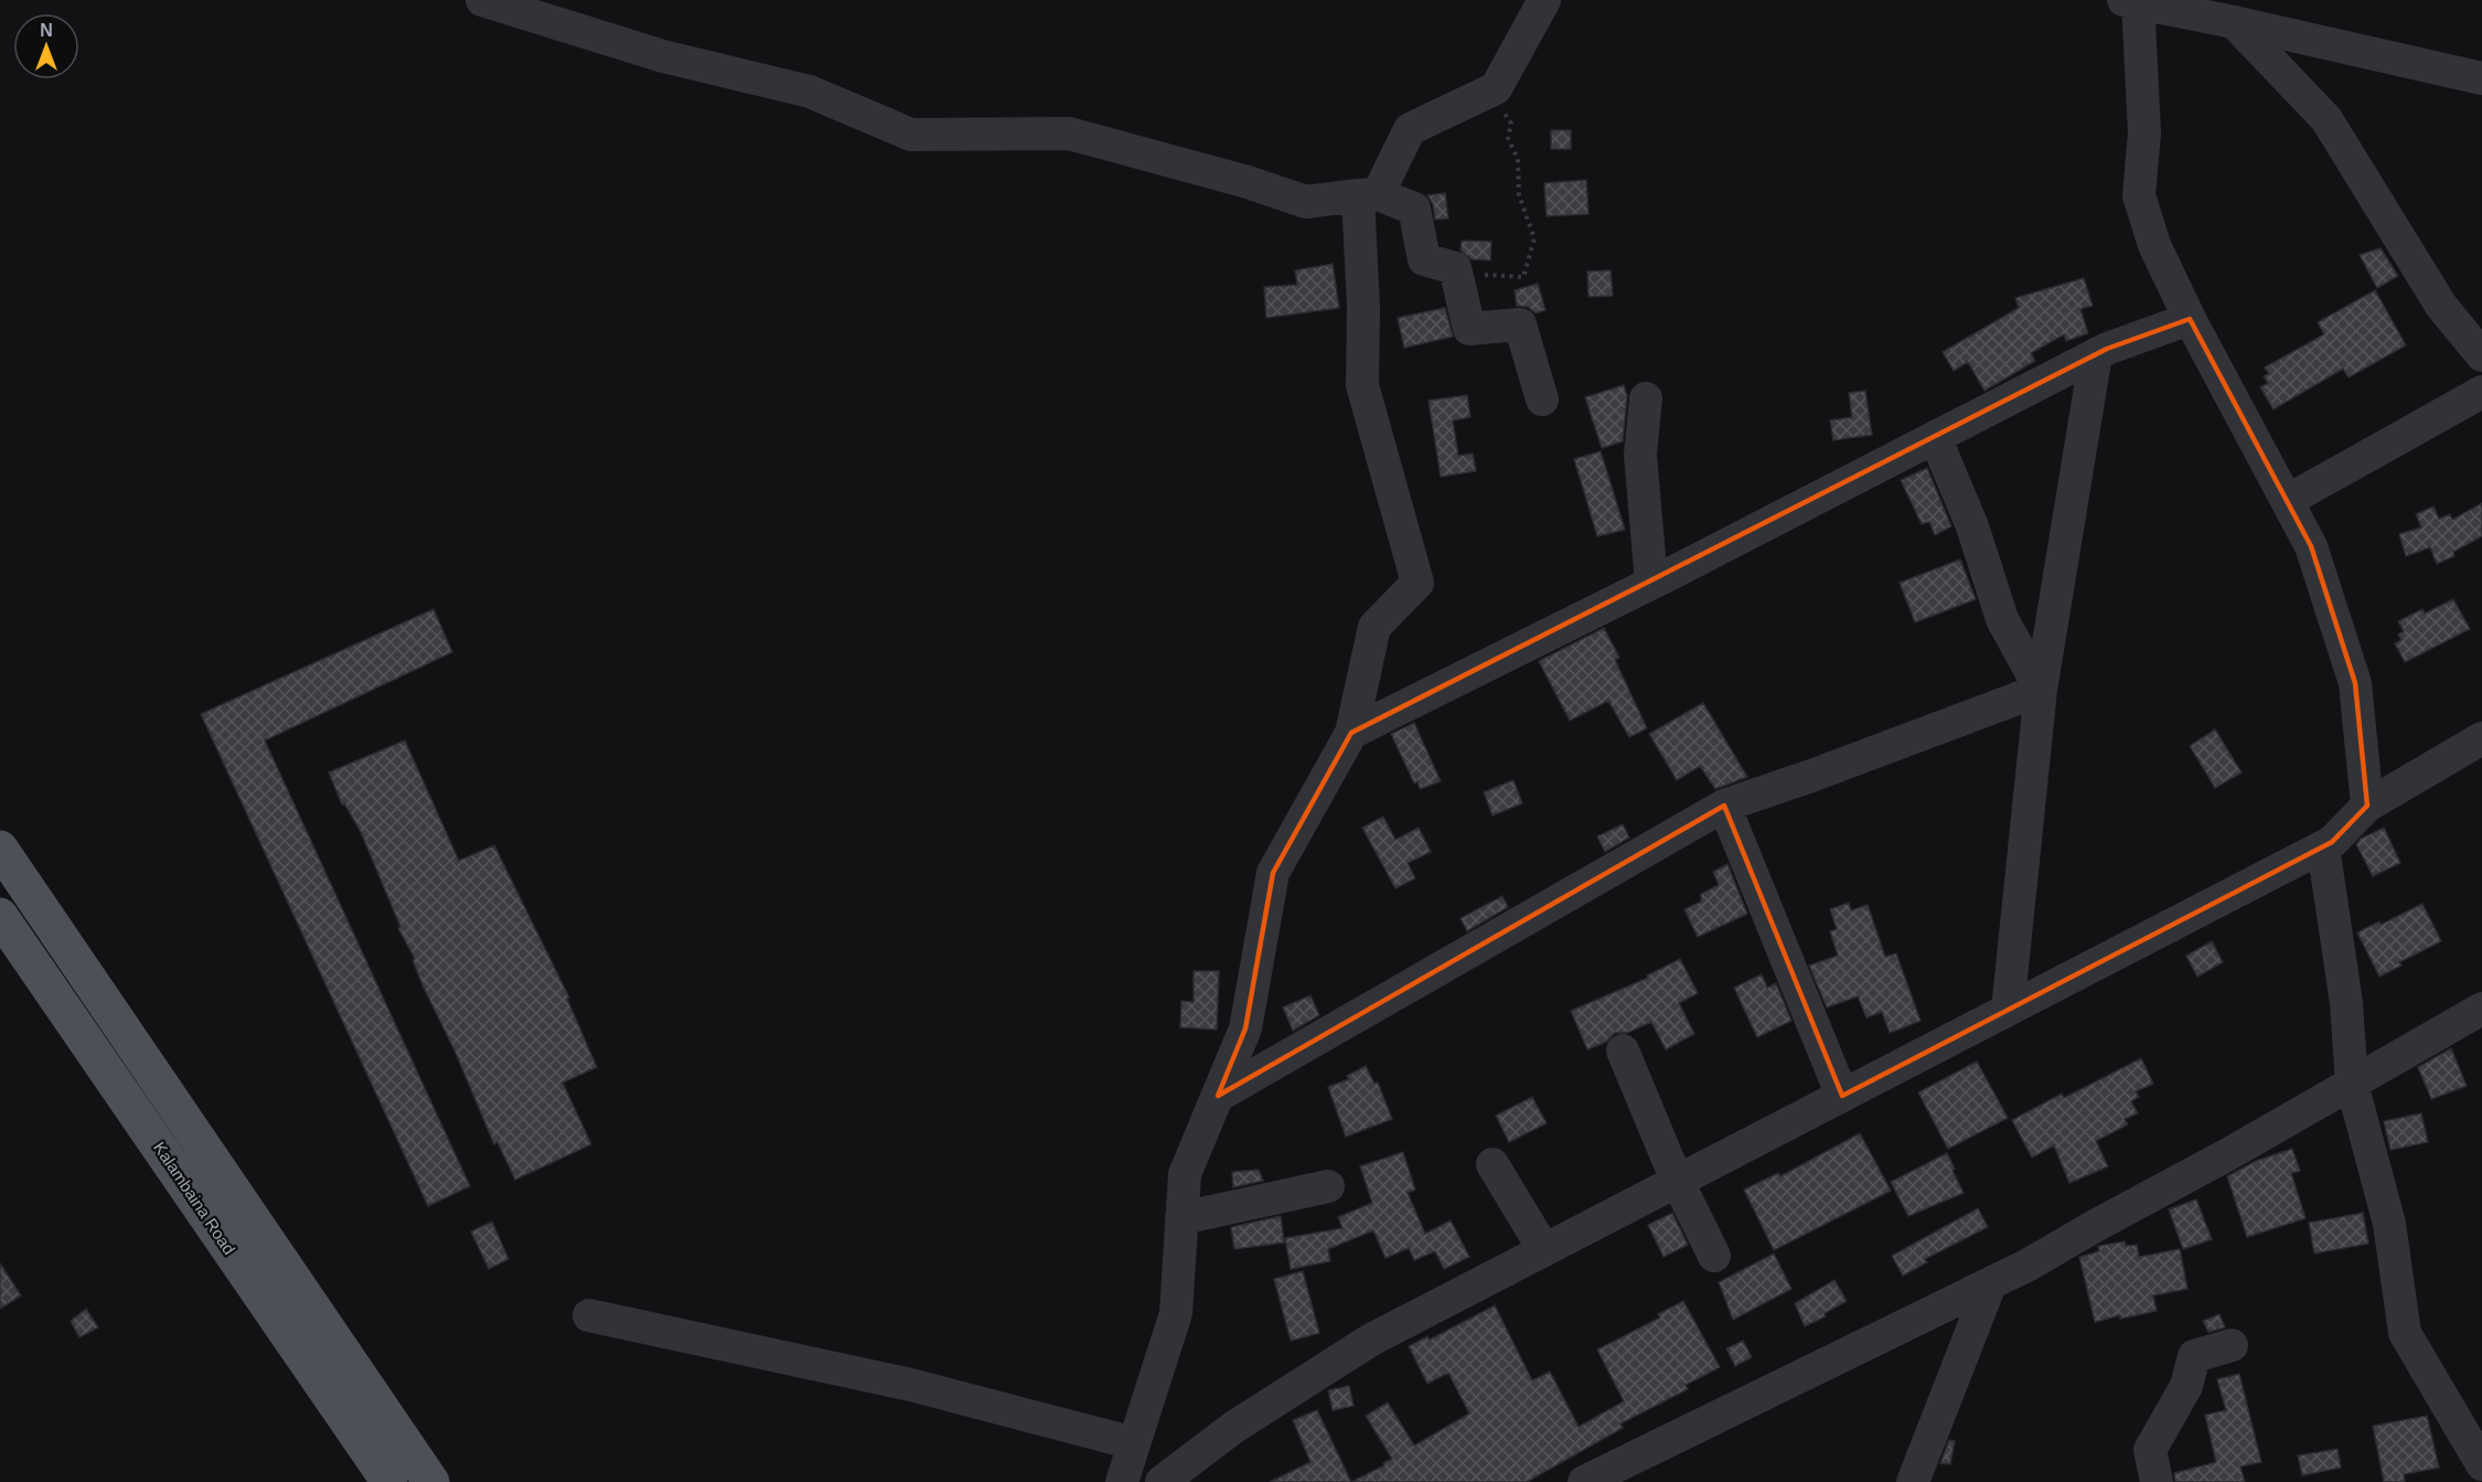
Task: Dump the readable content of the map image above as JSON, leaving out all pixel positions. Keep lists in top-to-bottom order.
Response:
{
  "streets": {
    "main road": ["Kalambaina Road"]
  },
  "north": "top"
}
